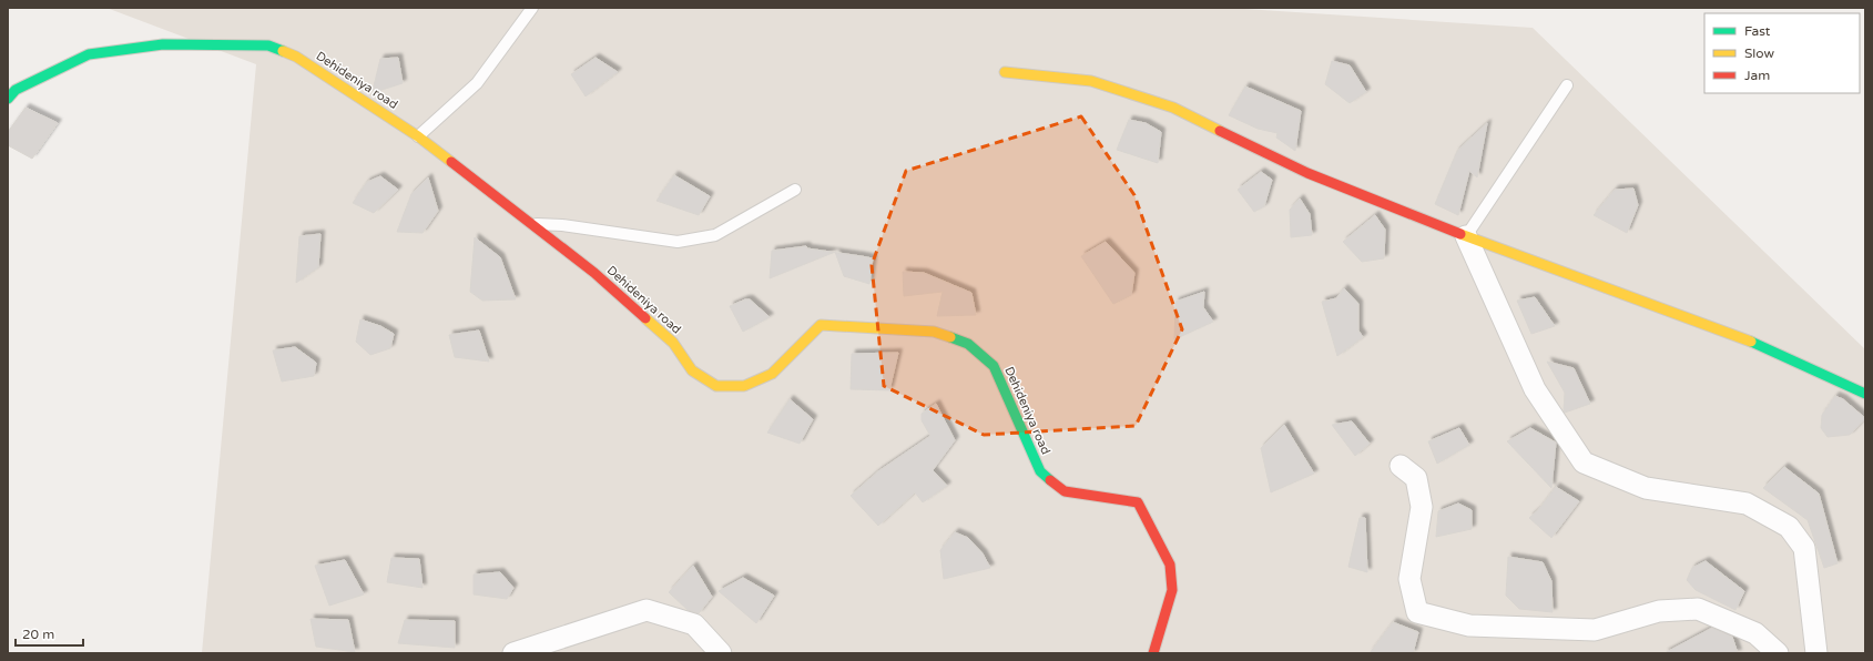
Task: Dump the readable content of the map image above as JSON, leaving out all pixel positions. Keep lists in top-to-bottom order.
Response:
{
  "streets": {
    "street": ["Dehideniya road"]
  },
  "legend": ["Fast", "Slow", "Jam"],
  "scale_bar": "20 m"
}
